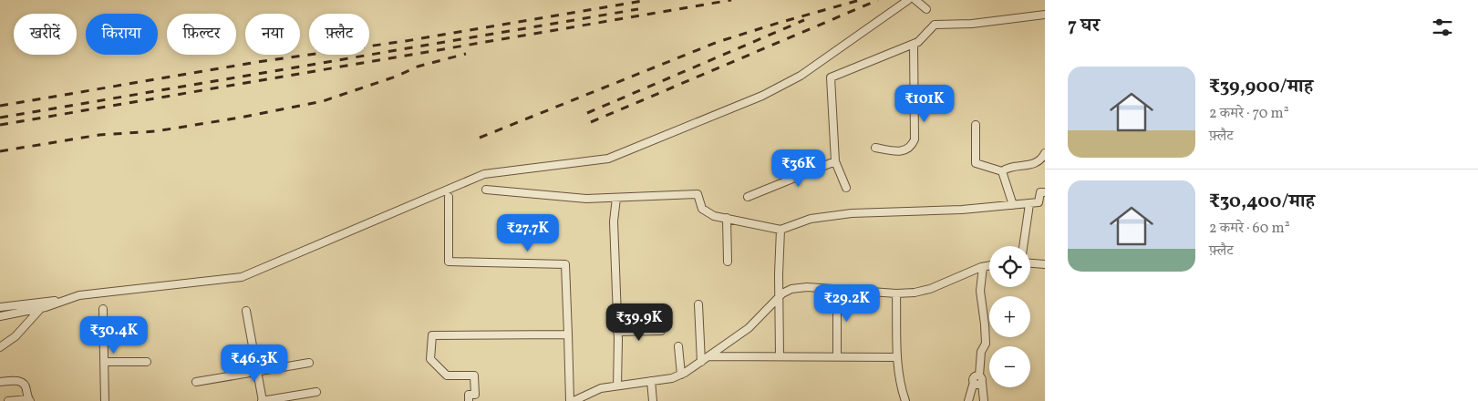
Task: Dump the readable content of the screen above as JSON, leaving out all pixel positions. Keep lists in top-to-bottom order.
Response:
{
  "page": {
    "heading": "7 घर",
    "chip": [
      "खरीदें",
      "किराया",
      "फ़िल्टर",
      "नया",
      "फ़्लैट"
    ],
    "list": [
      {
        "name": "₹39,900/माह",
        "note": "2 कमरे · 70 m² · फ़्लैट"
      },
      {
        "name": "₹30,400/माह",
        "note": "2 कमरे · 60 m² · फ़्लैट"
      }
    ],
    "price": [
      "₹101K",
      "₹36K",
      "₹27.7K",
      "₹29.2K",
      "₹39.9K",
      "₹30.4K",
      "₹46.3K"
    ],
    "map_buttons": ["+", "−"]
  }
}
